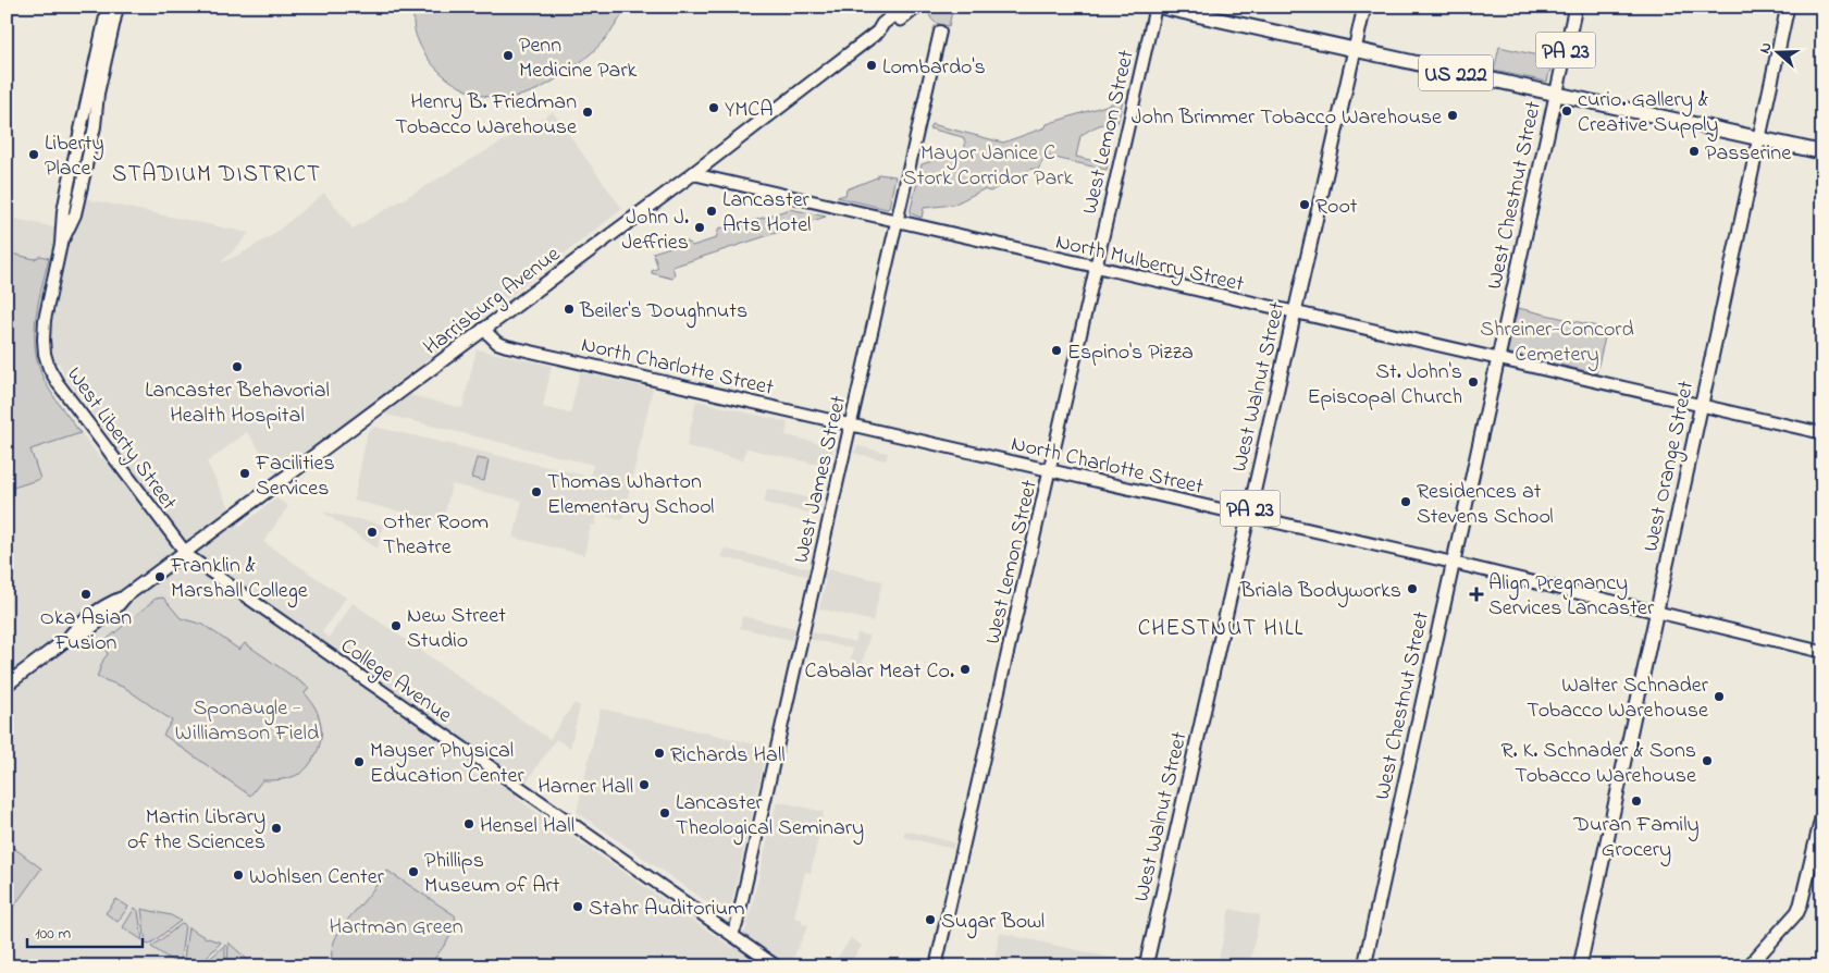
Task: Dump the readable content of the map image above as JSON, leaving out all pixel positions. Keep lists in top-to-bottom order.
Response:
{
  "streets": {
    "highway": ["US 222"],
    "main road": [
      "PA 23",
      "West Chestnut Street",
      "Harrisburg Avenue",
      "West Walnut Street",
      "West Orange Street"
    ],
    "street": [
      "West Lemon Street",
      "North Mulberry Street",
      "North Charlotte Street",
      "West Liberty Street",
      "West James Street",
      "College Avenue"
    ]
  },
  "crossings": [
    ["US 222", "West Chestnut Street"],
    ["US 222", "West Walnut Street"],
    ["US 222", "West Orange Street"],
    ["West Lemon Street", "North Mulberry Street"],
    ["West Lemon Street", "North Charlotte Street"],
    ["West Chestnut Street", "North Mulberry Street"],
    ["West Chestnut Street", "North Charlotte Street"],
    ["North Mulberry Street", "Harrisburg Avenue"],
    ["North Mulberry Street", "West Walnut Street"],
    ["North Mulberry Street", "West Orange Street"],
    ["North Mulberry Street", "West James Street"],
    ["Harrisburg Avenue", "North Charlotte Street"],
    ["Harrisburg Avenue", "West Liberty Street"],
    ["Harrisburg Avenue", "College Avenue"],
    ["North Charlotte Street", "West Walnut Street"],
    ["North Charlotte Street", "West Orange Street"],
    ["North Charlotte Street", "West James Street"],
    ["West Liberty Street", "College Avenue"],
    ["West James Street", "College Avenue"]
  ],
  "districts": ["STADIUM DISTRICT", "CHESTNUT HILL"],
  "parks": [
    "Mayor Janice C Stork Corridor Park",
    "Shreiner-Concord Cemetery",
    "Sponaugle - Williamson Field",
    "Hartman Green"
  ],
  "places": {
    "other": [
      "Penn Medicine Park",
      "Lombardo's",
      "YMCA",
      "curio. Gallery & Creative Supply",
      "Henry B. Friedman Tobacco Warehouse",
      "John Brimmer Tobacco Warehouse",
      "Passerine",
      "Liberty Place",
      "Root",
      "Lancaster Arts Hotel",
      "John J. Jeffries",
      "Beiler's Doughnuts",
      "Espino's Pizza",
      "Lancaster Behavorial Health Hospital",
      "St. John's Episcopal Church",
      "Facilities Services",
      "Thomas Wharton Elementary School",
      "Residences at Stevens School",
      "Other Room Theatre",
      "Franklin & Marshall College",
      "Briala Bodyworks",
      "Oka Asian Fusion",
      "New Street Studio",
      "Cabalar Meat Co.",
      "Walter Schnader Tobacco Warehouse",
      "Richards Hall",
      "R. K. Schnader & Sons Tobacco Warehouse",
      "Mayser Physical Education Center",
      "Harner Hall",
      "Duran Family Grocery",
      "Lancaster Theological Seminary",
      "Hensel Hall",
      "Martin Library of the Sciences",
      "Phillips Museum of Art",
      "Wohlsen Center",
      "Stahr Auditorium",
      "Sugar Bowl"
    ],
    "health": ["Align Pregnancy Services Lancaster"]
  },
  "scale_bar": "100 m",
  "north": "left"
}
